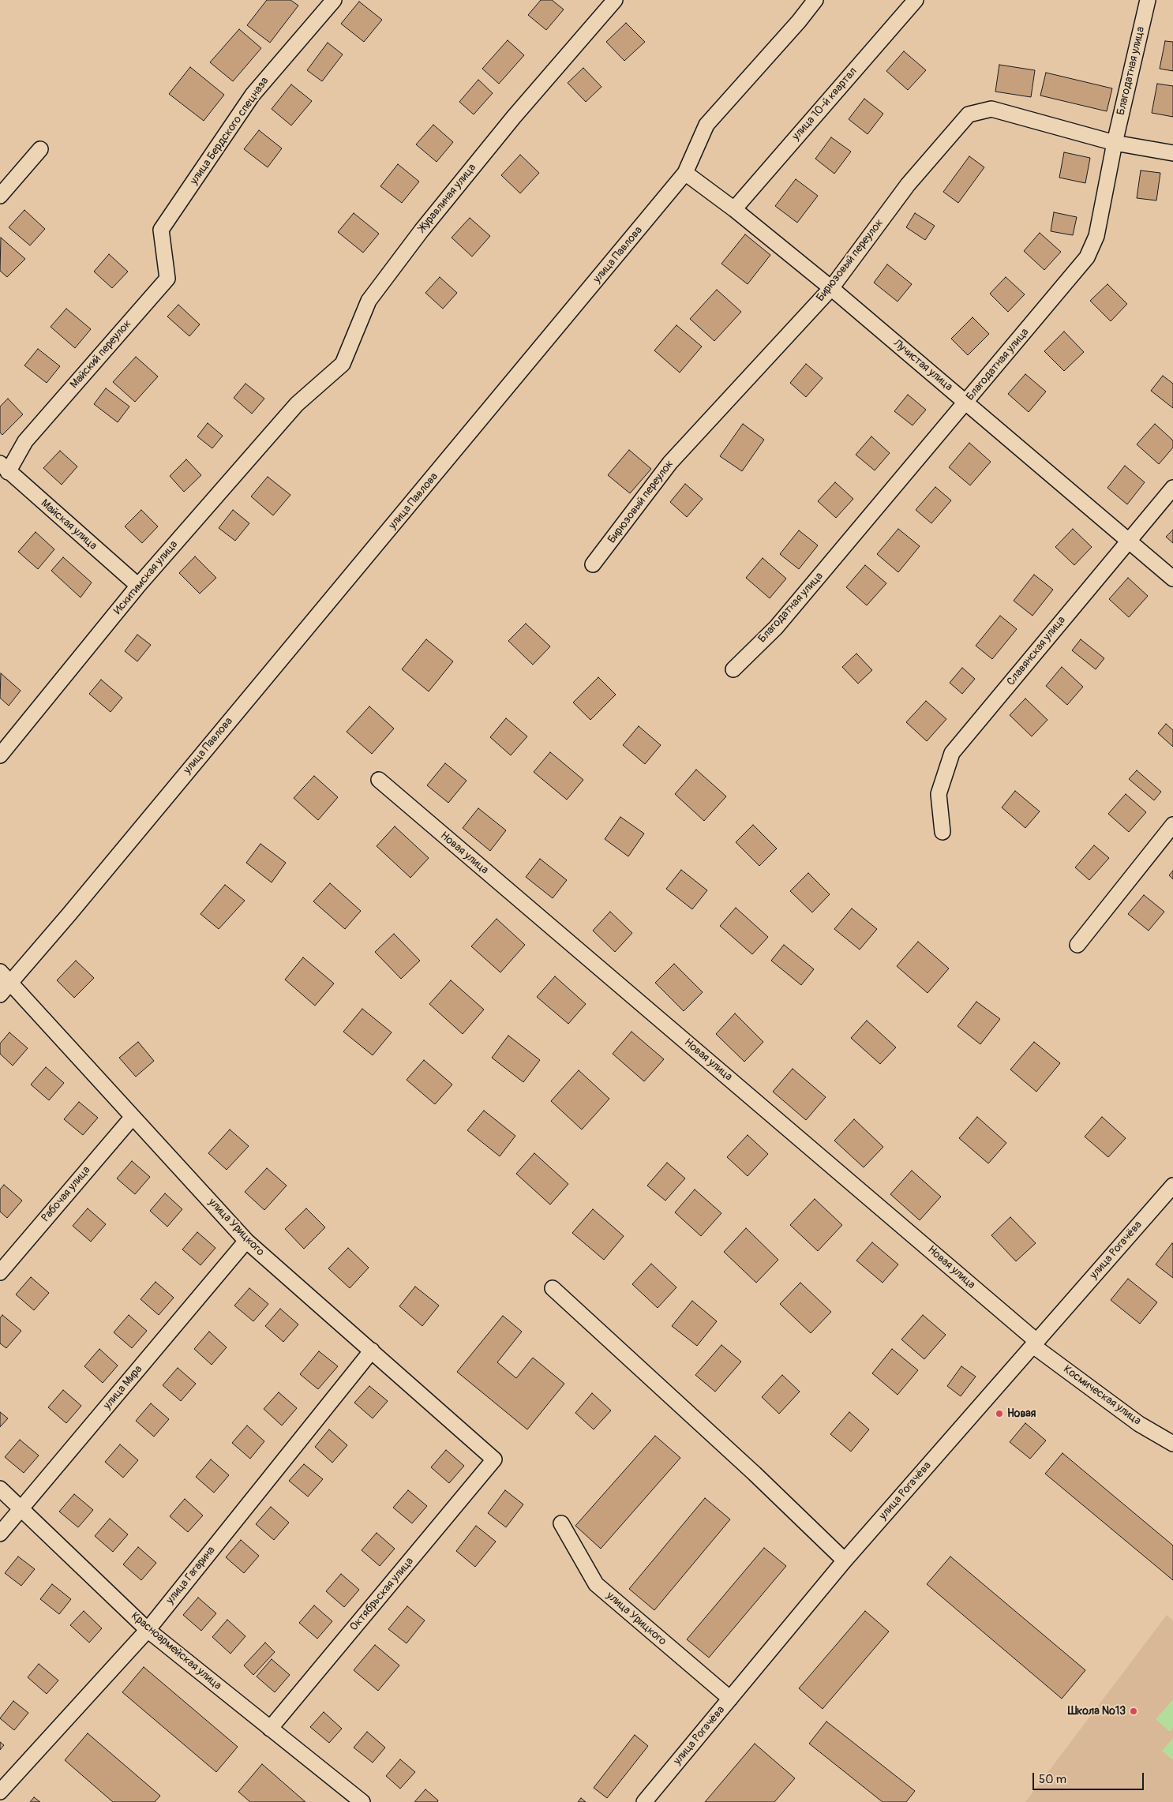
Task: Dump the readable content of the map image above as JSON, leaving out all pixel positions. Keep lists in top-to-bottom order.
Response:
{
  "streets": {
    "street": [
      "Благодатная улица",
      "улица 10-й квартал",
      "улица Бердского спецназа",
      "Журавлиная улица",
      "улица Павлова",
      "Бирюзовый переулок",
      "Майский переулок",
      "Лучистая улица",
      "Майская улица",
      "Искитимская улица",
      "Славянская улица",
      "Новая улица",
      "Рабочая улица",
      "улица Урицкого",
      "улица Рогачёва",
      "улица Мира",
      "Космическая улица",
      "улица Гагарина",
      "Октябрьская улица",
      "Красноармейская улица"
    ]
  },
  "crossings": [
    ["Благодатная улица", "Бирюзовый переулок"],
    ["Благодатная улица", "Лучистая улица"],
    ["улица 10-й квартал", "Лучистая улица"],
    ["улица Бердского спецназа", "Майский переулок"],
    ["Журавлиная улица", "Искитимская улица"],
    ["улица Павлова", "Лучистая улица"],
    ["улица Павлова", "улица Урицкого"],
    ["Бирюзовый переулок", "Лучистая улица"],
    ["Майский переулок", "Майская улица"],
    ["Лучистая улица", "Славянская улица"],
    ["Майская улица", "Искитимская улица"],
    ["Новая улица", "улица Рогачёва"],
    ["Новая улица", "Космическая улица"],
    ["Рабочая улица", "улица Урицкого"],
    ["улица Урицкого", "улица Рогачёва"],
    ["улица Урицкого", "улица Мира"],
    ["улица Урицкого", "улица Гагарина"],
    ["улица Урицкого", "Октябрьская улица"],
    ["улица Рогачёва", "Космическая улица"],
    ["улица Мира", "Красноармейская улица"],
    ["улица Гагарина", "Красноармейская улица"],
    ["Октябрьская улица", "Красноармейская улица"]
  ],
  "places": ["Новая", "Школа №13"],
  "scale_bar": "50 m"
}
